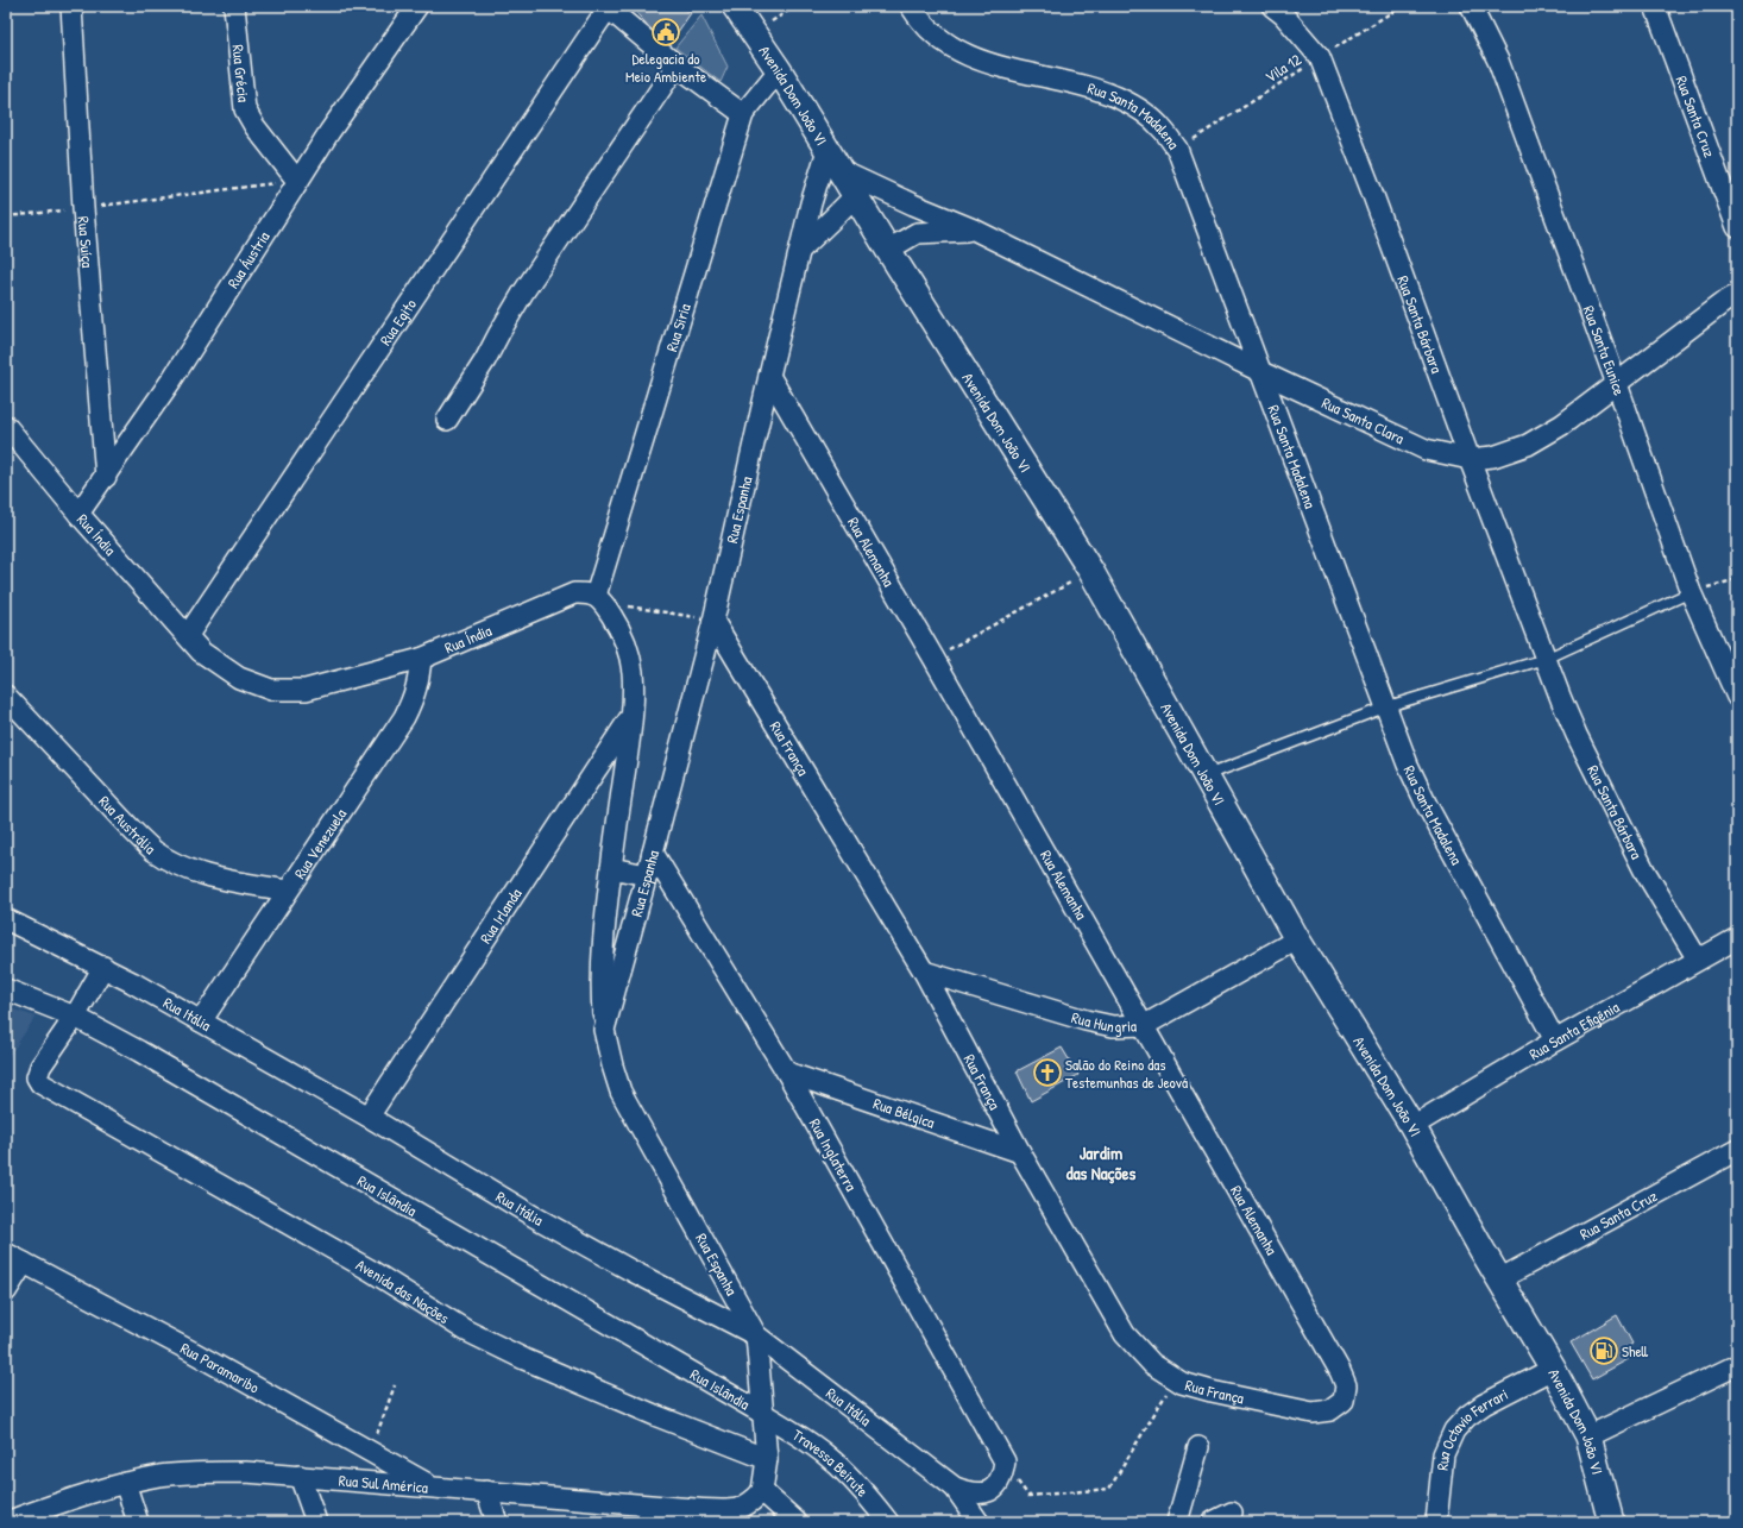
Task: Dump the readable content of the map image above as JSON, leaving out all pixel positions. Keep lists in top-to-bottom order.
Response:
{
  "streets": {
    "street": [
      "Rua Grécia",
      "Avenida Dom João VI",
      "Rua Santa Cruz",
      "Rua Santa Madalena",
      "Rua Suíça",
      "Rua Áustria",
      "Rua Egito",
      "Rua Santa Bárbara",
      "Rua Siria",
      "Rua Santa Eunice",
      "Rua Santa Clara",
      "Rua Espanha",
      "Rua Índia",
      "Rua Alemanha",
      "Rua França",
      "Rua Austrália",
      "Rua Venezuela",
      "Rua Irlanda",
      "Rua Itália",
      "Rua Hungria",
      "Rua Santa Efigênia",
      "Rua Bélgica",
      "Rua Inglaterra",
      "Rua Islândia",
      "Avenida das Nações",
      "Rua Paramaribo",
      "Rua Octavio Ferrari",
      "Travessa Beirute",
      "Rua Sul América"
    ],
    "path": ["Vila 12"]
  },
  "crossings": [
    ["Vila 12", "Rua Santa Madalena"],
    ["Vila 12", "Rua Santa Bárbara"],
    ["Rua Grécia", "Rua Áustria"],
    ["Avenida Dom João VI", "Rua Santa Cruz"],
    ["Avenida Dom João VI", "Rua Siria"],
    ["Avenida Dom João VI", "Rua Santa Clara"],
    ["Avenida Dom João VI", "Rua Espanha"],
    ["Avenida Dom João VI", "Rua Hungria"],
    ["Avenida Dom João VI", "Rua Santa Efigênia"],
    ["Avenida Dom João VI", "Rua Octavio Ferrari"],
    ["Rua Santa Madalena", "Rua Santa Clara"],
    ["Rua Santa Madalena", "Rua Santa Efigênia"],
    ["Rua Suíça", "Rua Áustria"],
    ["Rua Áustria", "Rua Índia"],
    ["Rua Egito", "Rua Índia"],
    ["Rua Santa Bárbara", "Rua Santa Clara"],
    ["Rua Santa Bárbara", "Rua Santa Efigênia"],
    ["Rua Siria", "Rua Índia"],
    ["Rua Santa Eunice", "Rua Santa Clara"],
    ["Rua Espanha", "Rua Alemanha"],
    ["Rua Espanha", "Rua França"],
    ["Rua Espanha", "Rua Itália"],
    ["Rua Espanha", "Rua Inglaterra"],
    ["Rua Espanha", "Rua Islândia"],
    ["Rua Espanha", "Avenida das Nações"],
    ["Rua Espanha", "Travessa Beirute"],
    ["Rua Espanha", "Rua Sul América"],
    ["Rua Índia", "Rua Venezuela"],
    ["Rua Alemanha", "Rua França"],
    ["Rua Alemanha", "Rua Hungria"],
    ["Rua França", "Rua Hungria"],
    ["Rua França", "Rua Bélgica"],
    ["Rua Austrália", "Rua Venezuela"],
    ["Rua Venezuela", "Rua Itália"],
    ["Rua Irlanda", "Rua Itália"],
    ["Rua Itália", "Rua Inglaterra"],
    ["Rua Bélgica", "Rua Inglaterra"],
    ["Rua Islândia", "Avenida das Nações"],
    ["Rua Islândia", "Travessa Beirute"],
    ["Rua Paramaribo", "Rua Sul América"]
  ],
  "districts": ["Jardim das Nações"],
  "places": {
    "public building": ["Delegacia do Meio Ambiente"],
    "church": ["Salão do Reino das Testemunhas de Jeová"],
    "fuel station": ["Shell"]
  }
}
